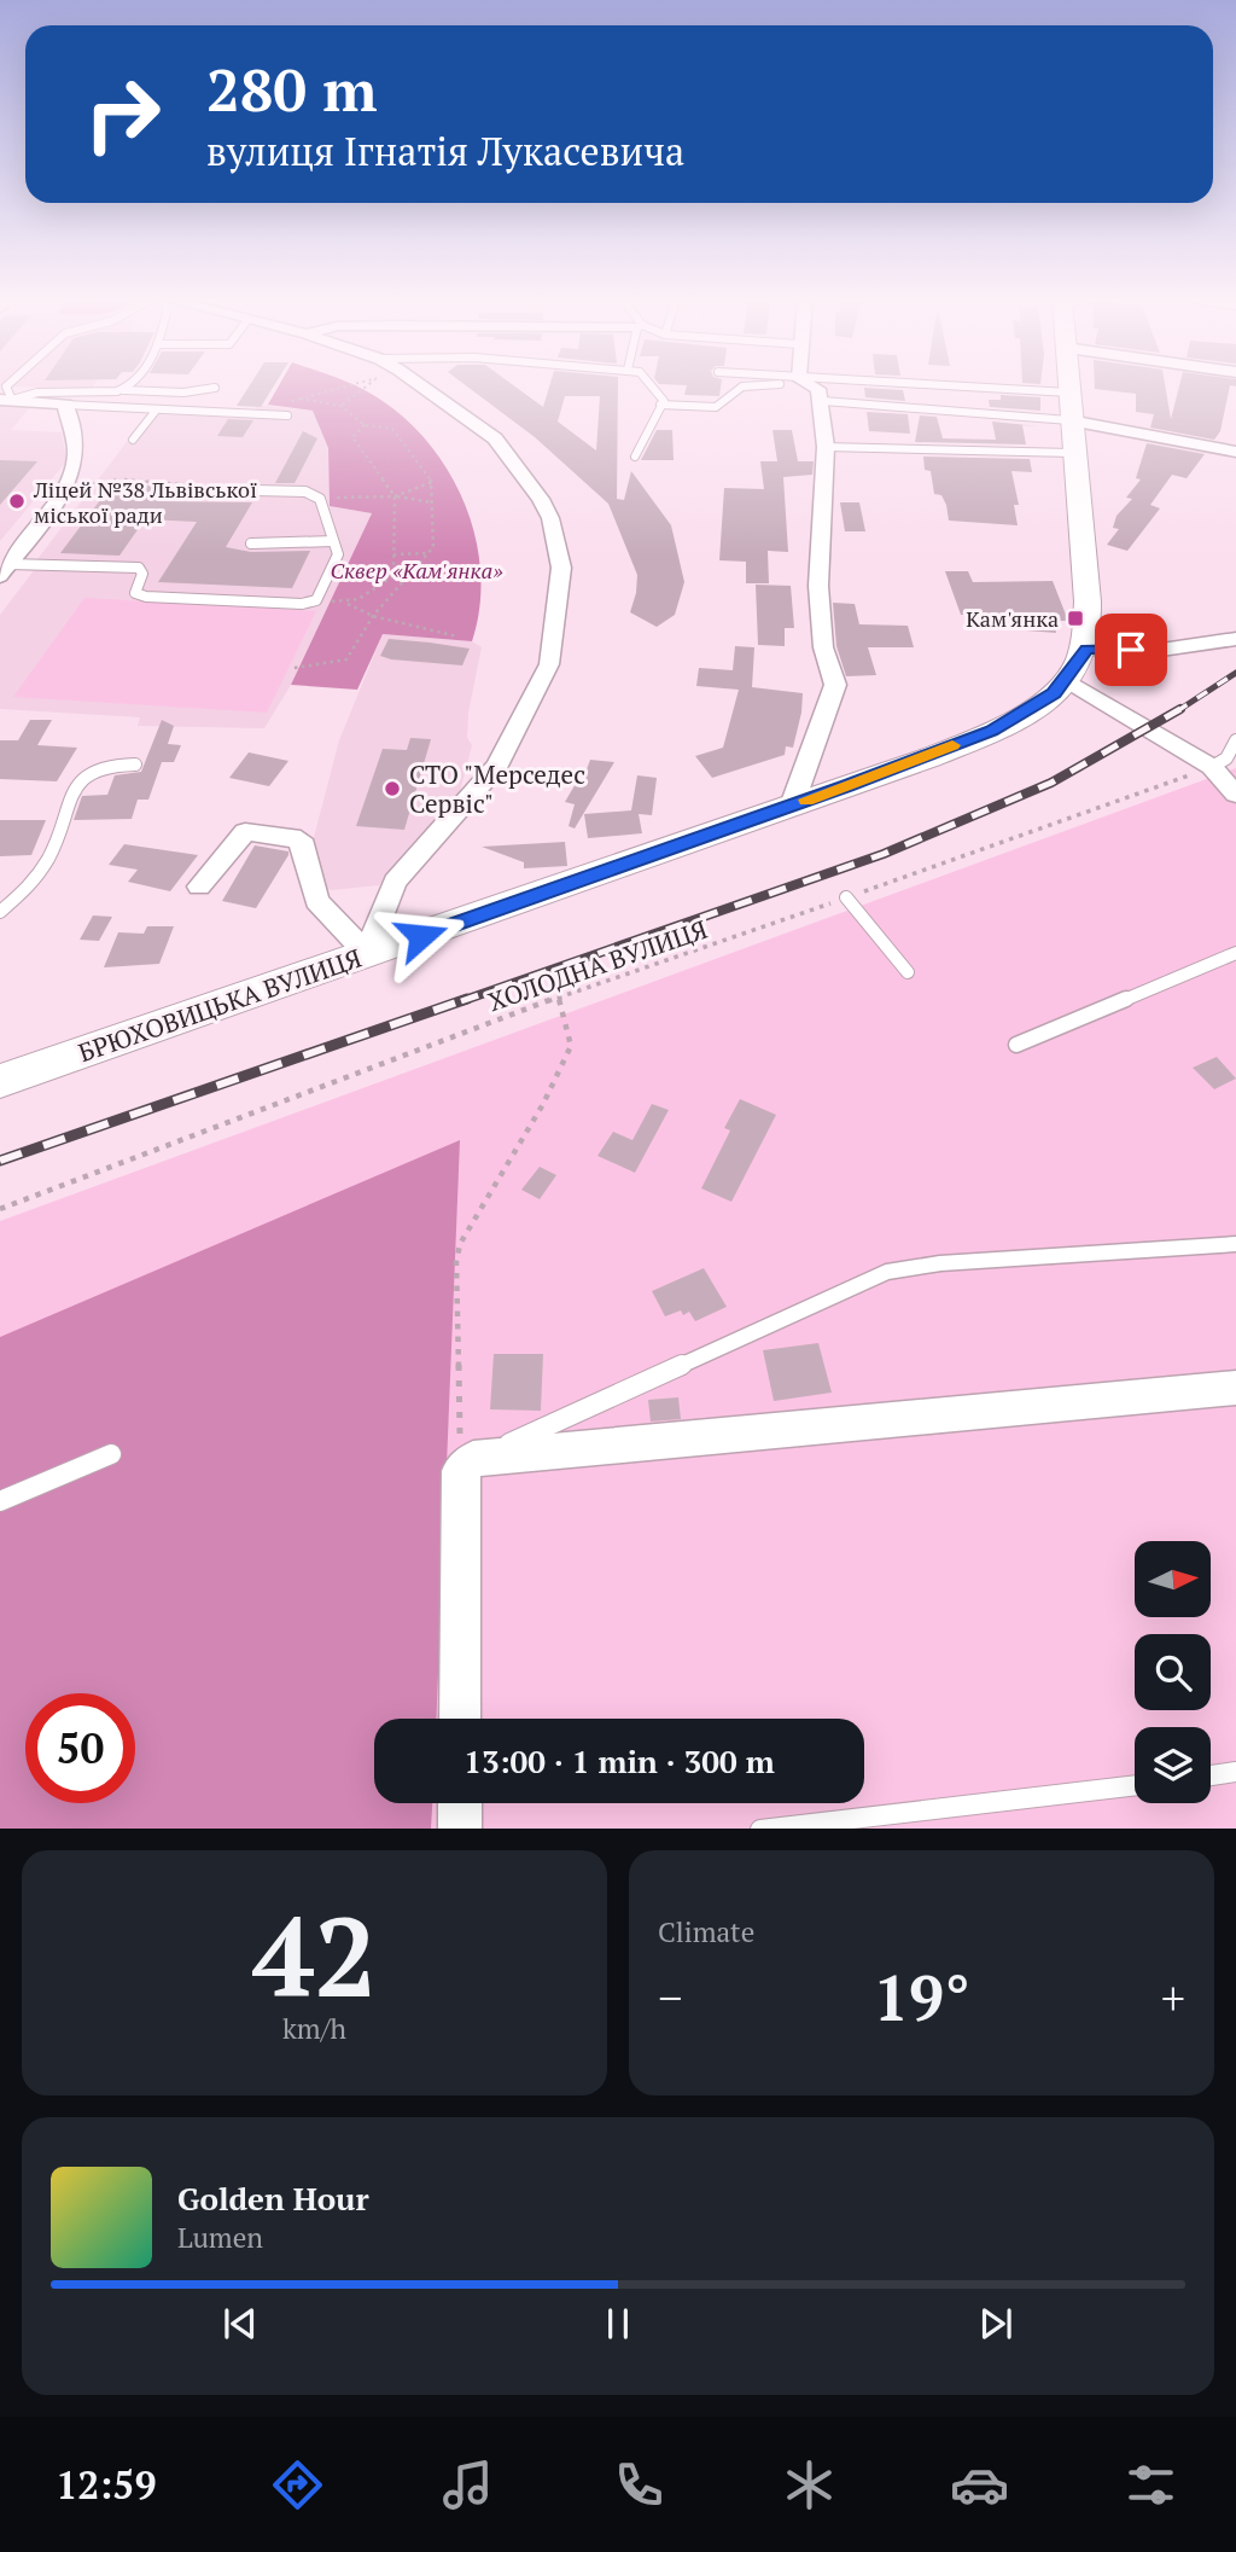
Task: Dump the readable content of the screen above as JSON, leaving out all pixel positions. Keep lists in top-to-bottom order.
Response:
{
  "streets": {
    "main road": ["БРЮХОВИЦЬКА ВУЛИЦЯ"],
    "path": ["ХОЛОДНА ВУЛИЦЯ"]
  },
  "parks": ["Сквер «Кам'янка»"],
  "places": {
    "other": ["Ліцей №38 Львівської міської ради", "СТО \"Мерседес Сервіс\""],
    "transit": ["Кам'янка"]
  },
  "north": "right",
  "page": {
    "turn": ["280 m", "вулиця Ігнатія Лукасевича"],
    "limit": "50",
    "trip": "13:00 · 1 min · 300 m",
    "tile": [
      ["42", "km/h"],
      "Climate"
    ],
    "heat": ["−", "19°", "+"],
    "song": ["Golden Hour", "Lumen"],
    "tabs": "12:59"
  }
}
